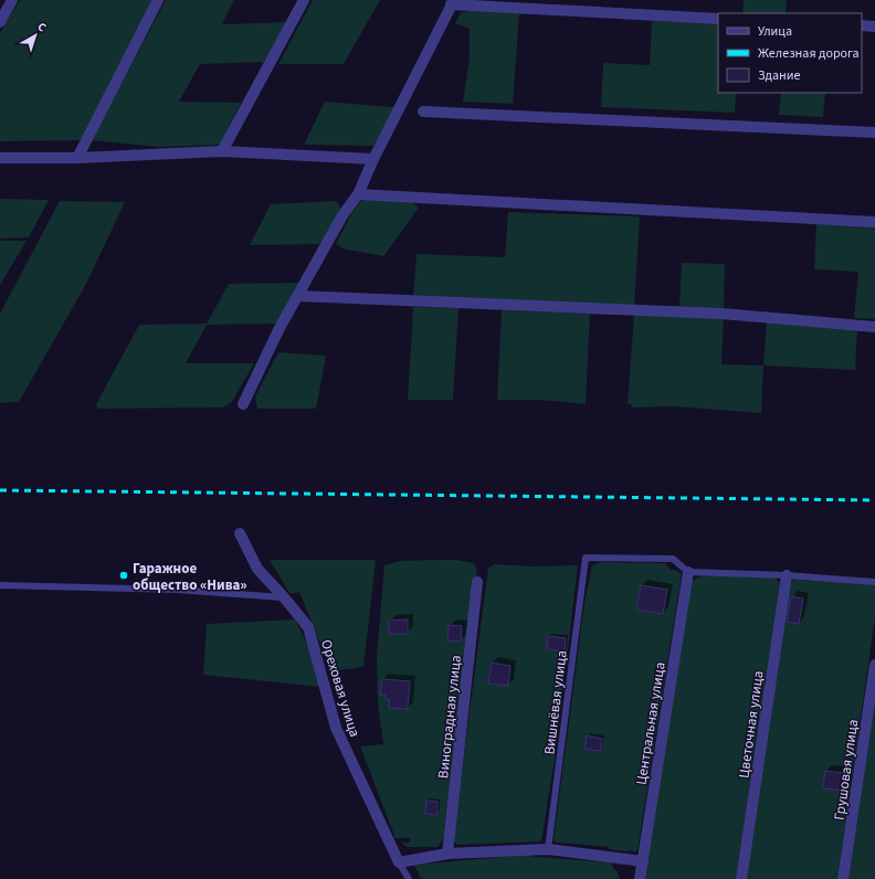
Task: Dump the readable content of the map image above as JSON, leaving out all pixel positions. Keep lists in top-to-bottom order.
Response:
{
  "streets": {
    "street": [
      "Ореховая улица",
      "Виноградная улица",
      "Центральная улица",
      "Цветочная улица",
      "Грушовая улица"
    ],
    "lane": ["Вишнёвая улица"]
  },
  "crossings": [
    ["Вишнёвая улица", "Центральная улица"]
  ],
  "places": ["Гаражное общество «Нива»"],
  "legend": ["Улица", "Железная дорога", "Здание"],
  "north": "top right"
}
